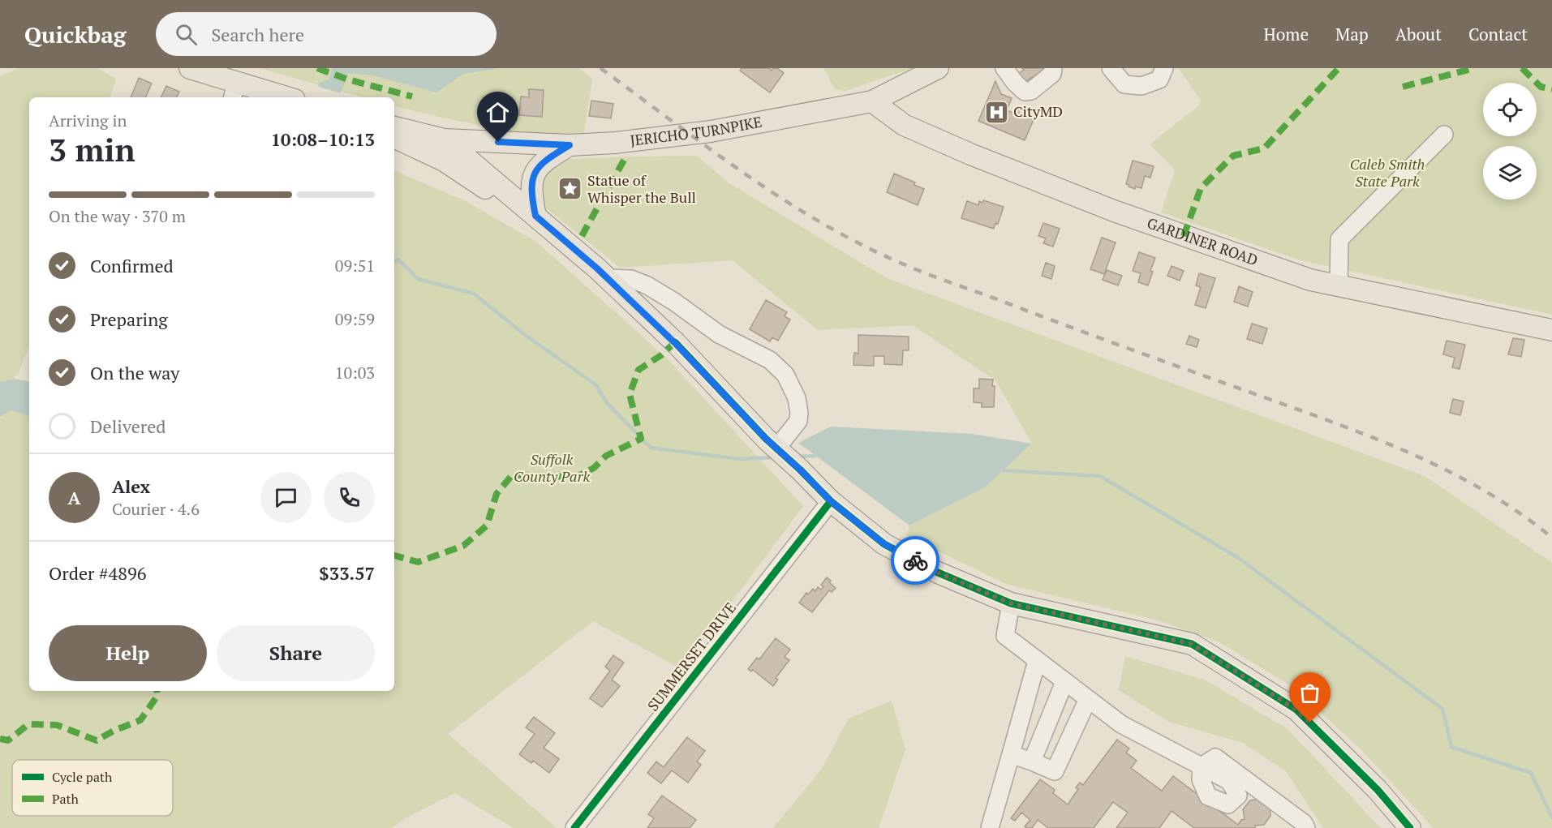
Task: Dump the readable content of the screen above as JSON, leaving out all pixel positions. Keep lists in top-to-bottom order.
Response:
{
  "streets": {
    "main road": ["JERICHO TURNPIKE", "GARDINER ROAD"],
    "street": ["SUMMERSET DRIVE"]
  },
  "crossings": [
    ["JERICHO TURNPIKE", "GARDINER ROAD"]
  ],
  "parks": ["Caleb Smith State Park", "Suffolk County Park"],
  "places": {
    "hospital": ["CityMD"],
    "place": ["Statue of Whisper the Bull"]
  },
  "legend": ["Cycle path", "Path"],
  "page": {
    "header": "Quickbag",
    "search": "Search here",
    "nav": [
      "Home",
      "Map",
      "About",
      "Contact"
    ],
    "heading": ["3 min", "Arriving in", "10:08–10:13"],
    "panel": [
      "Alex",
      "Courier · 4.6",
      "Order #4896",
      "$33.57"
    ],
    "bar": "On the way · 370 m",
    "list": [
      ["Confirmed", "09:51"],
      ["Preparing", "09:59"],
      ["On the way", "10:03"],
      "Delivered"
    ],
    "round": "A",
    "buttons": ["Help", "Share"]
  }
}
